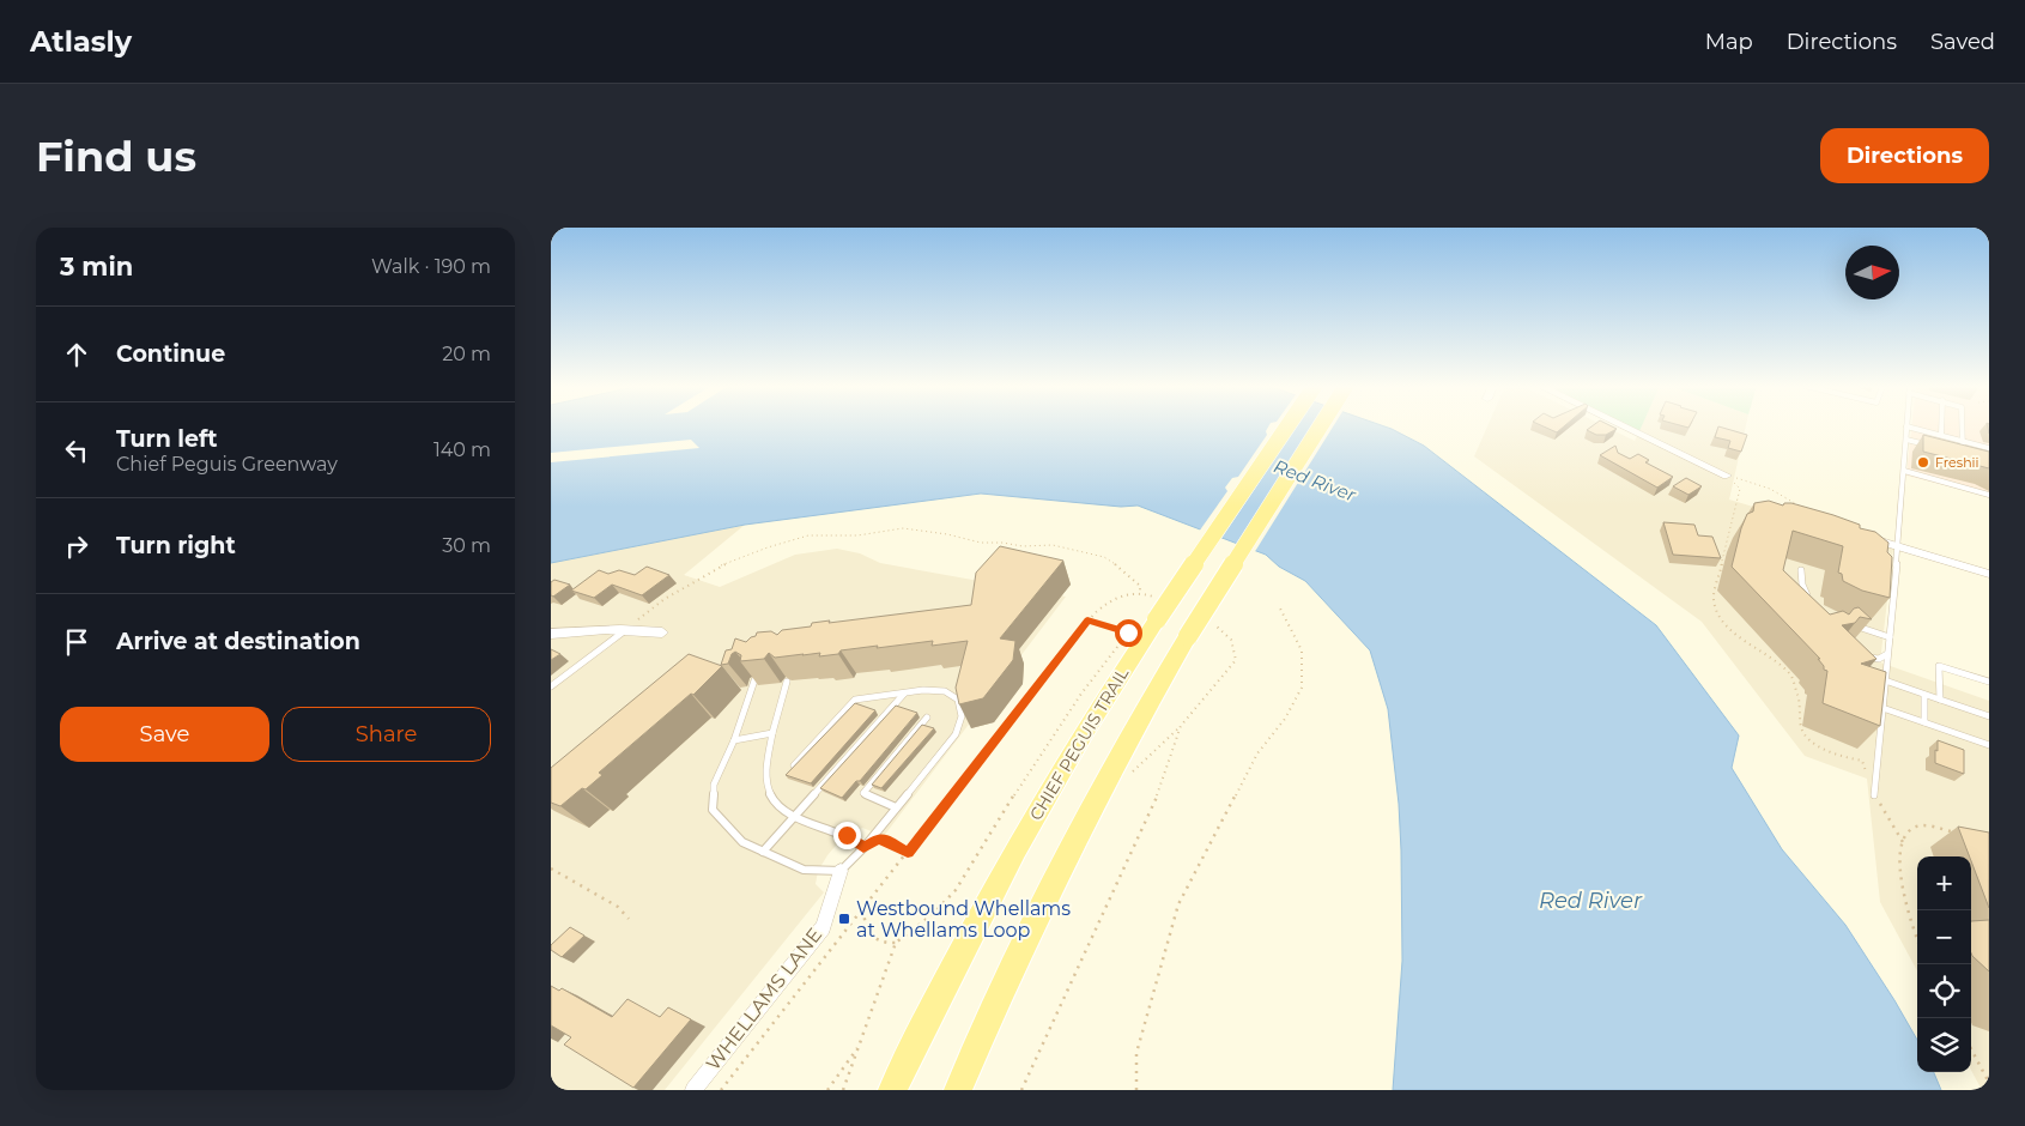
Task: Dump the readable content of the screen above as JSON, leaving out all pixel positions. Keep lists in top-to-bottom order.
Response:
{
  "streets": {
    "main road": ["CHIEF PEGUIS TRAIL"],
    "street": ["WHELLAMS LANE"]
  },
  "water": ["Red River"],
  "places": {
    "other": ["Freshii"],
    "transit": ["Westbound Whellams at Whellams Loop"]
  },
  "north": "right",
  "page": {
    "header": "Atlasly",
    "nav": ["Map", "Directions", "Saved"],
    "buttons": [
      "Directions",
      ["Save", "Share"]
    ],
    "title": "Find us",
    "heading": ["3 min", "Walk · 190 m"],
    "list": [
      ["Continue", "20 m"],
      ["Turn left", "Chief Peguis Greenway", "140 m"],
      ["Turn right", "30 m"],
      "Arrive at destination"
    ],
    "map_buttons": ["+", "−"]
  }
}
